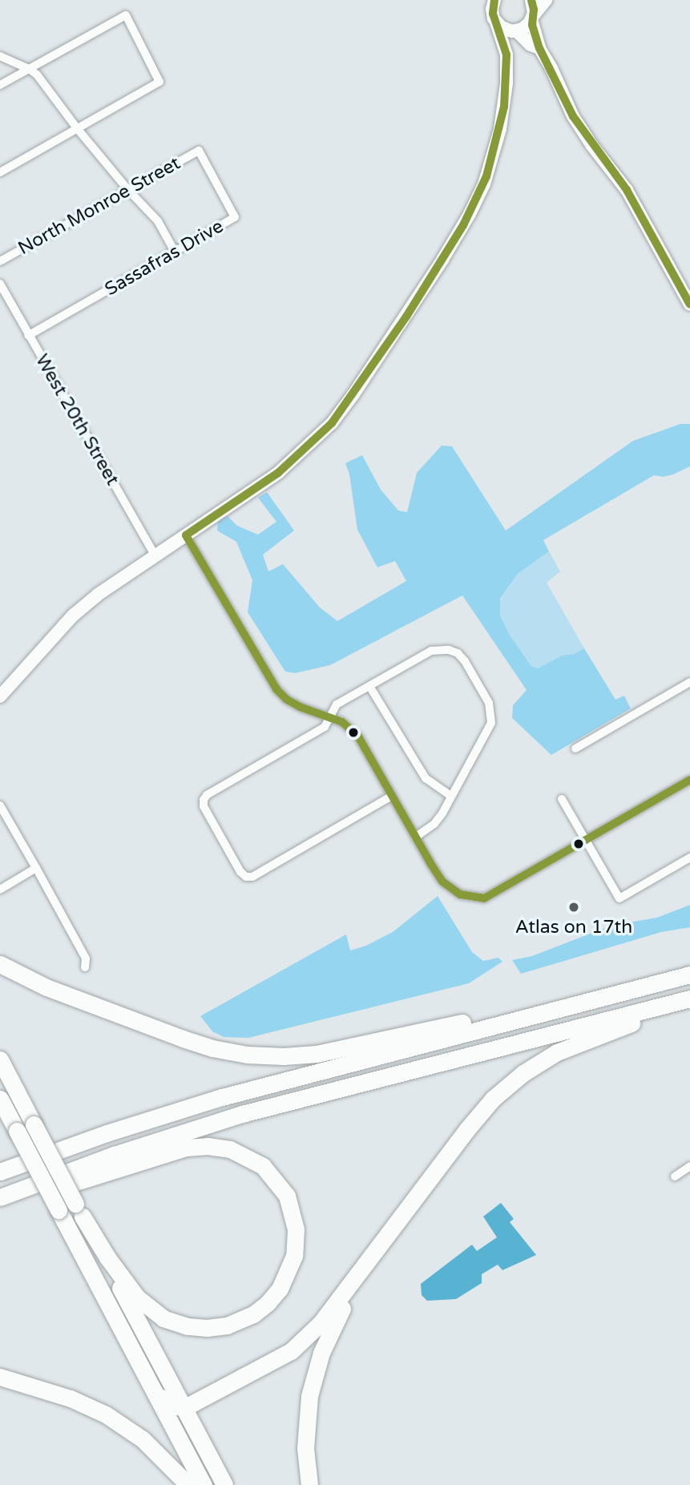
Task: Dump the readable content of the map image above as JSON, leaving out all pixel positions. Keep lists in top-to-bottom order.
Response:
{
  "streets": {
    "street": ["North Monroe Street", "Sassafras Drive", "West 20th Street"]
  },
  "crossings": [
    ["North Monroe Street", "Sassafras Drive"],
    ["Sassafras Drive", "West 20th Street"]
  ],
  "places": ["Atlas on 17th"]
}
